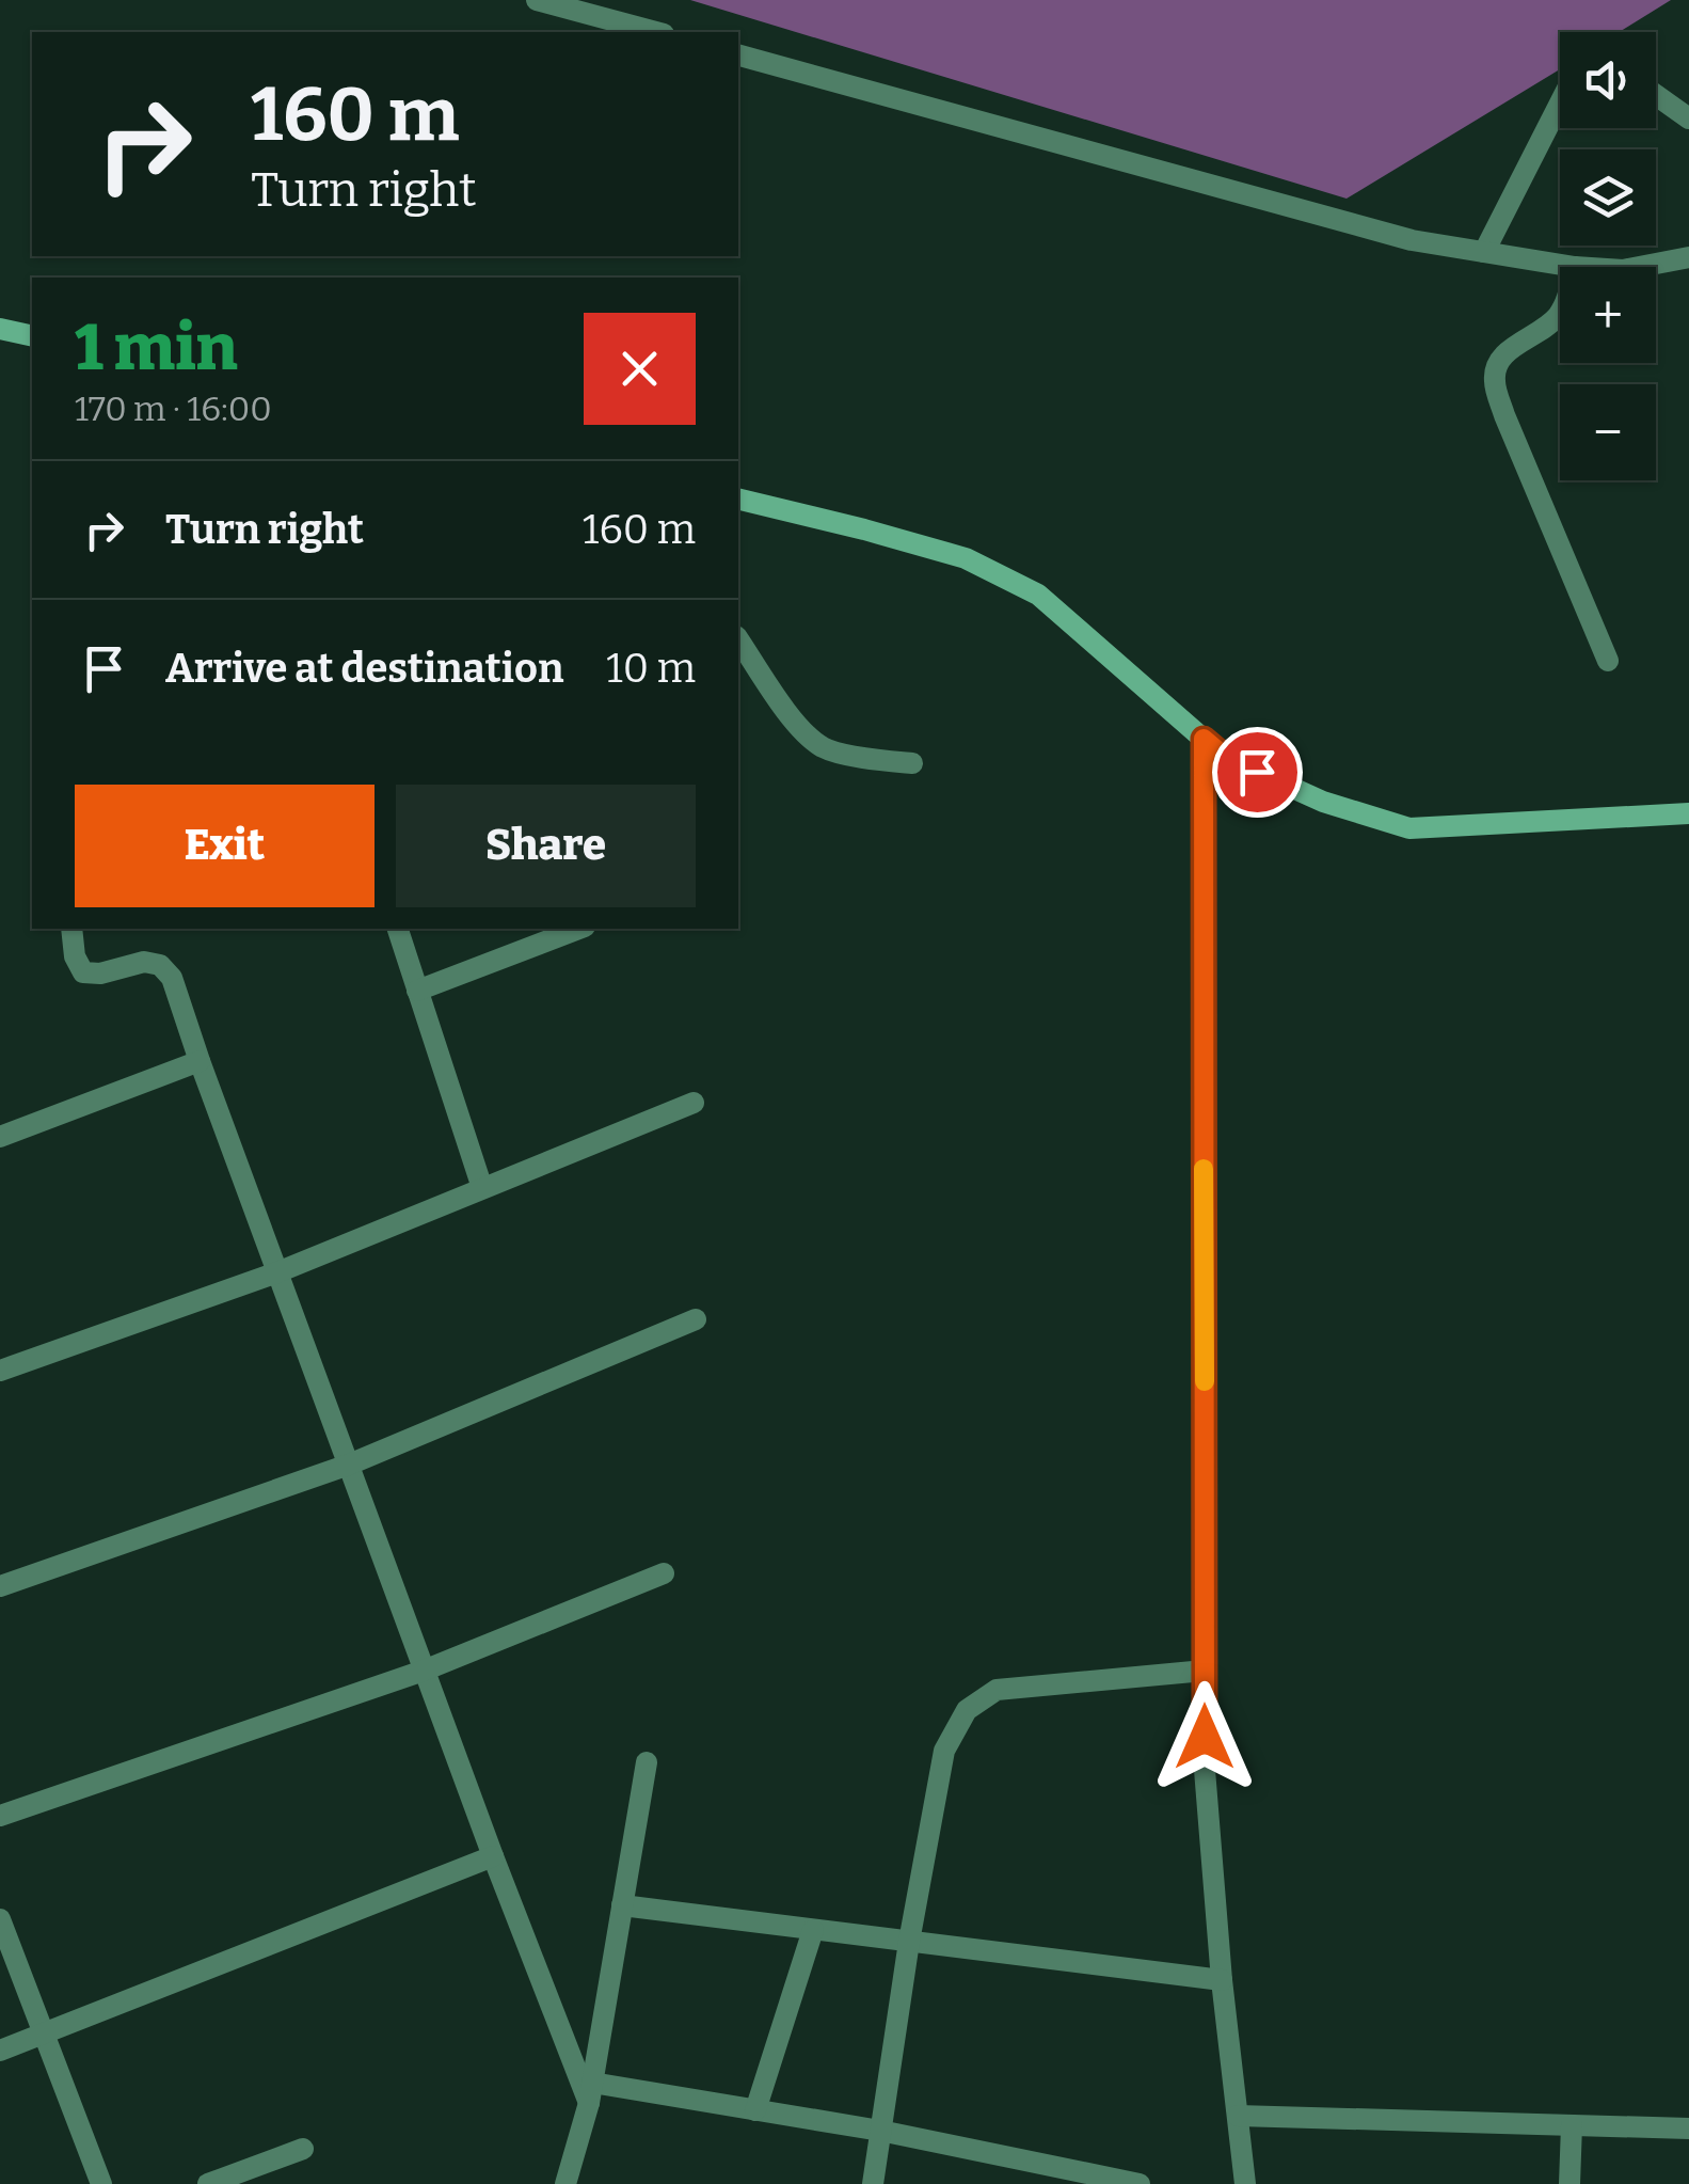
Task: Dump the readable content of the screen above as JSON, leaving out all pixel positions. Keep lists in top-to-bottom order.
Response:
{
  "page": {
    "map_buttons": ["+", "−"],
    "turn": ["160 m", "Turn right"],
    "heading": ["1 min", "170 m · 16:00"],
    "list": [
      {
        "name": "Turn right",
        "value": "160 m"
      },
      {
        "name": "Arrive at destination",
        "value": "10 m"
      }
    ],
    "buttons": ["Exit", "Share"]
  }
}
